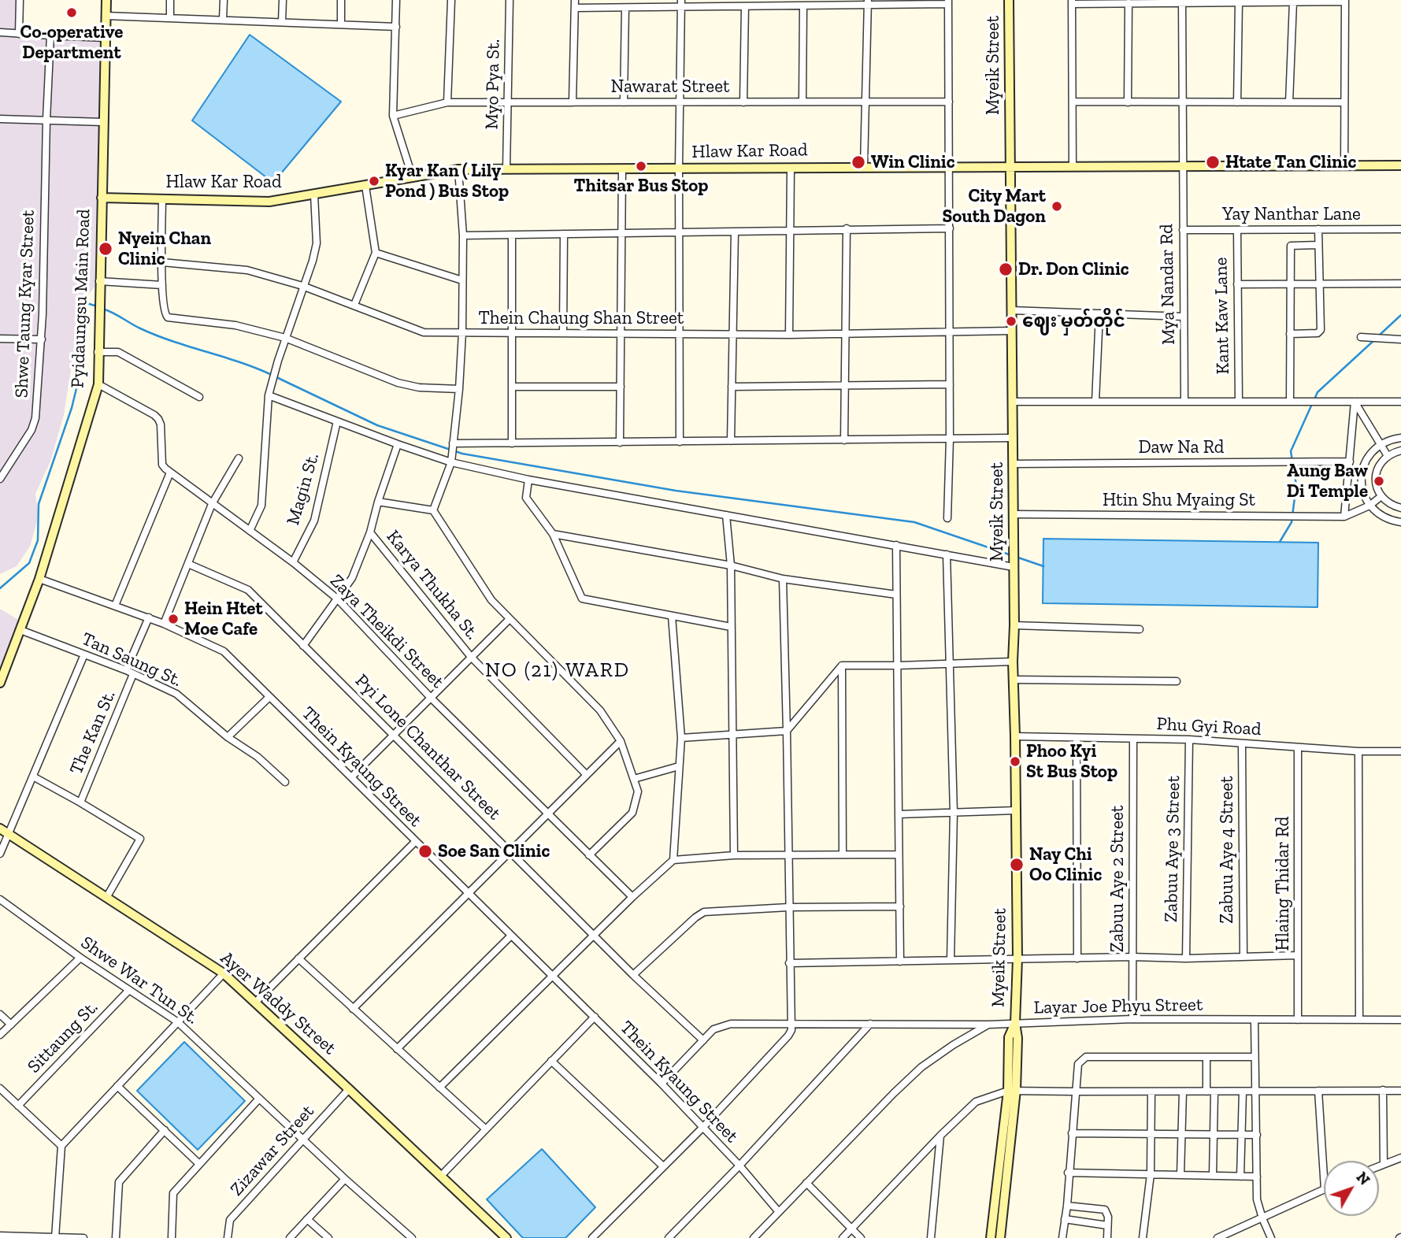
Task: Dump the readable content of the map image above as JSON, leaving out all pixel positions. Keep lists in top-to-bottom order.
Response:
{
  "streets": {
    "street": [
      "Myeik Street",
      "Myo Pya St.",
      "Nawarat Street",
      "Hlaw Kar Road",
      "Yay Nanthar Lane",
      "Mya Nandar Rd",
      "Pyidaungsu Main Road",
      "Shwe Taung Kyar Street",
      "Kant Kaw Lane",
      "Thein Chaung Shan Street",
      "Daw Na Rd",
      "Magin St.",
      "Htin Shu Myaing St",
      "Karya Thukha St.",
      "Zaya Theikdi Street",
      "Tan Saung St.",
      "Phu Gyi Road",
      "The Kan St.",
      "Pyi Lone Chanthar Street",
      "Thein Kyaung Street",
      "Zabuu Aye 3 Street",
      "Zabuu Aye 4 Street",
      "Zabuu Aye 2 Street",
      "Hlaing Thidar Rd",
      "Shwe War Tun St.",
      "Ayer Waddy Street",
      "Layar Joe Phyu Street",
      "Sittaung St.",
      "Zizawar Street"
    ]
  },
  "crossings": [
    ["Myeik Street", "Hlaw Kar Road"],
    ["Myeik Street", "Thein Chaung Shan Street"],
    ["Myeik Street", "Daw Na Rd"],
    ["Myeik Street", "Htin Shu Myaing St"],
    ["Myeik Street", "Phu Gyi Road"],
    ["Myeik Street", "Layar Joe Phyu Street"],
    ["Myo Pya St.", "Nawarat Street"],
    ["Myo Pya St.", "Hlaw Kar Road"],
    ["Hlaw Kar Road", "Mya Nandar Rd"],
    ["Hlaw Kar Road", "Pyidaungsu Main Road"],
    ["Yay Nanthar Lane", "Mya Nandar Rd"],
    ["Yay Nanthar Lane", "Kant Kaw Lane"],
    ["Pyidaungsu Main Road", "Tan Saung St."],
    ["Pyidaungsu Main Road", "Thein Kyaung Street"],
    ["Magin St.", "Zaya Theikdi Street"],
    ["Tan Saung St.", "The Kan St."],
    ["Phu Gyi Road", "Zabuu Aye 3 Street"],
    ["Phu Gyi Road", "Zabuu Aye 4 Street"],
    ["Phu Gyi Road", "Zabuu Aye 2 Street"],
    ["Phu Gyi Road", "Hlaing Thidar Rd"],
    ["Pyi Lone Chanthar Street", "Layar Joe Phyu Street"],
    ["Thein Kyaung Street", "Layar Joe Phyu Street"],
    ["Zabuu Aye 2 Street", "Layar Joe Phyu Street"],
    ["Hlaing Thidar Rd", "Layar Joe Phyu Street"],
    ["Shwe War Tun St.", "Sittaung St."],
    ["Shwe War Tun St.", "Zizawar Street"],
    ["Ayer Waddy Street", "Zizawar Street"]
  ],
  "districts": ["NO (21) WARD"],
  "places": [
    "Co-operative Department",
    "Win Clinic",
    "Htate Tan Clinic",
    "Thitsar Bus Stop",
    "Kyar Kan ( Lily Pond ) Bus Stop",
    "City Mart South Dagon",
    "Nyein Chan Clinic",
    "Dr. Don Clinic",
    "ဈေး မှတ်တိုင်",
    "Aung Baw Di Temple",
    "Hein Htet Moe Cafe",
    "Phoo Kyi St Bus Stop",
    "Soe San Clinic",
    "Nay Chi Oo Clinic"
  ],
  "north": "top right"
}
